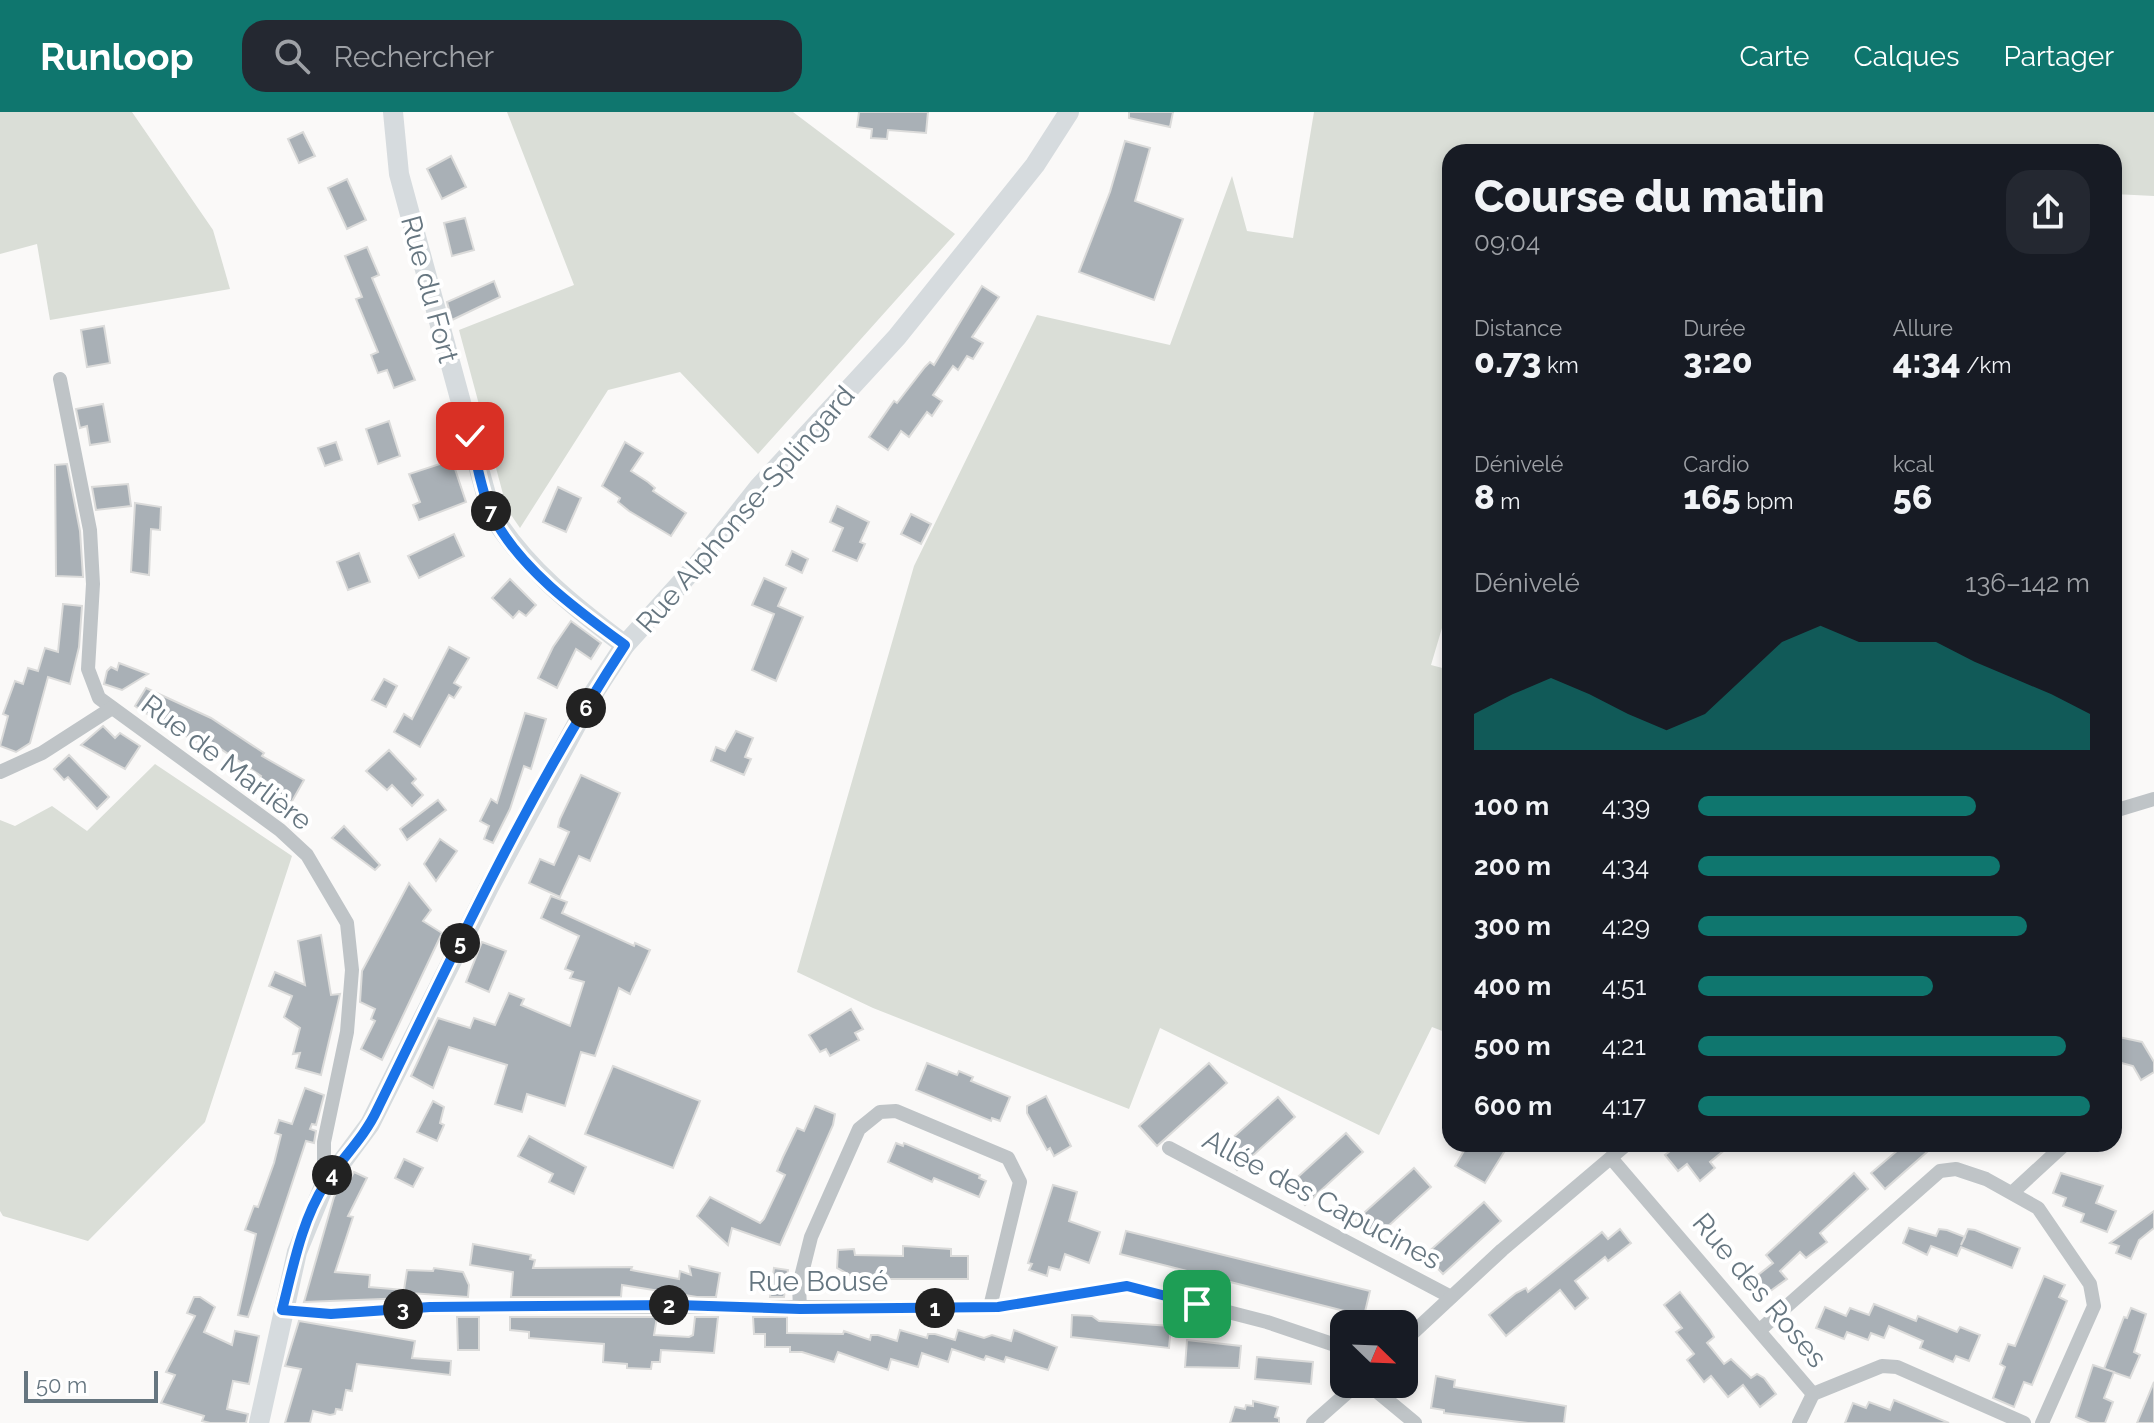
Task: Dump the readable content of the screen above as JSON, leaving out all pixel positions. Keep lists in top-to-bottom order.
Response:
{
  "streets": {
    "street": [
      "Rue du Fort",
      "Rue Alphonse-Splingard",
      "Rue de Marlière",
      "Allée des Capucines",
      "Rue Bousé",
      "Rue des Roses"
    ]
  },
  "crossings": [
    ["Rue du Fort", "Rue Alphonse-Splingard"],
    ["Rue Alphonse-Splingard", "Rue de Marlière"],
    ["Rue Alphonse-Splingard", "Rue Bousé"]
  ],
  "scale_bar": "50 m",
  "north": "bottom right",
  "page": {
    "header": "Runloop",
    "search": "Rechercher",
    "nav": ["Carte", "Calques", "Partager"],
    "heading": ["Course du matin", "09:04"],
    "stats": [
      ["Distance", "0.73 km"],
      ["Durée", "3:20"],
      ["Allure", "4:34 /km"],
      ["Dénivelé", "8 m"],
      ["Cardio", "165 bpm"],
      ["kcal", "56"]
    ],
    "pins": [
      "7",
      "6",
      "5",
      "4",
      "2",
      "1",
      "3"
    ],
    "chart": ["Dénivelé", "136–142 m"],
    "list": [
      {
        "name": "100 m",
        "note": "4:39"
      },
      {
        "name": "200 m",
        "note": "4:34"
      },
      {
        "name": "300 m",
        "note": "4:29"
      },
      {
        "name": "400 m",
        "note": "4:51"
      },
      {
        "name": "500 m",
        "note": "4:21"
      },
      {
        "name": "600 m",
        "note": "4:17"
      }
    ],
    "scale": "50 m"
  }
}
